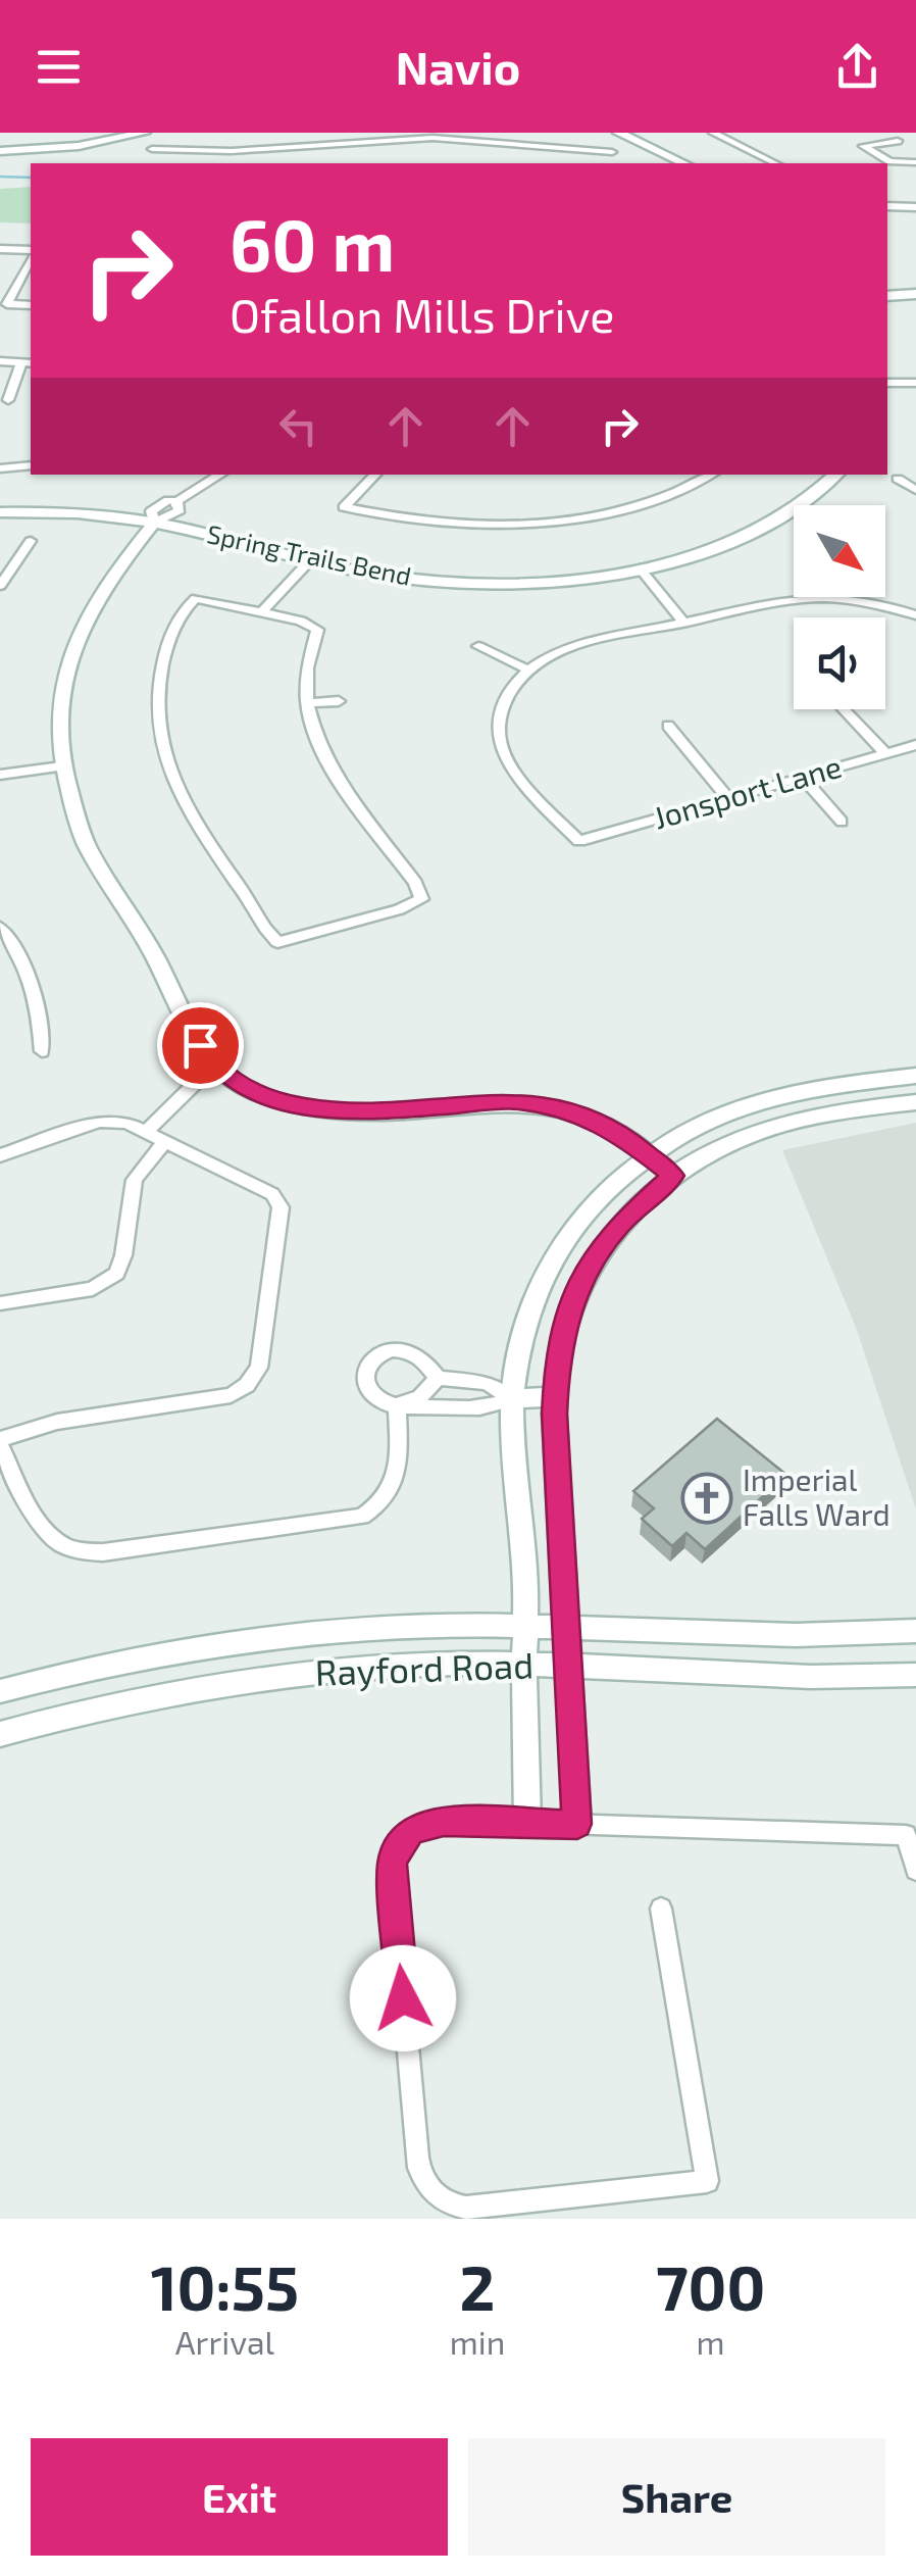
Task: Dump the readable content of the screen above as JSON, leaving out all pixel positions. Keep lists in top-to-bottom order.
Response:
{
  "streets": {
    "street": ["Spring Trails Bend", "Jonsport Lane", "Rayford Road"]
  },
  "places": {
    "church": ["Imperial Falls Ward"]
  },
  "north": "bottom right",
  "page": {
    "header": "Navio",
    "turn": ["60 m", "Ofallon Mills Drive"],
    "eta": [
      "10:55",
      "Arrival",
      "2",
      "min",
      "700",
      "m"
    ],
    "buttons": ["Exit", "Share"]
  }
}
